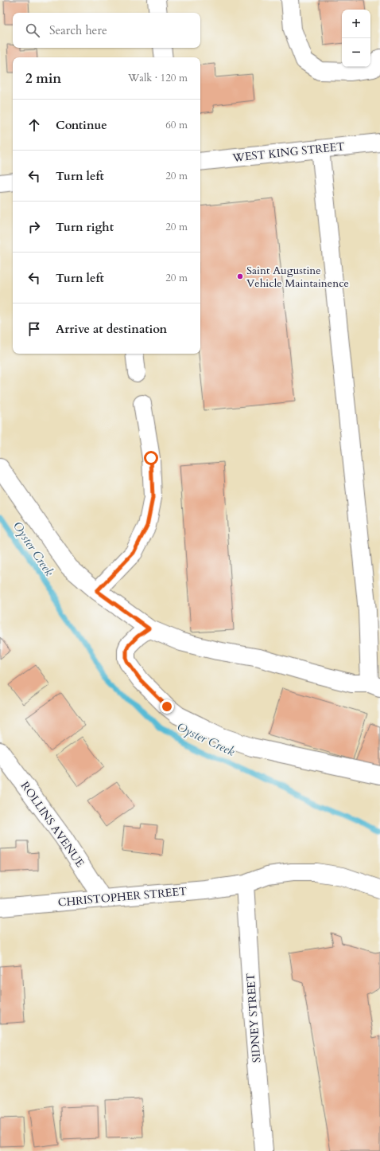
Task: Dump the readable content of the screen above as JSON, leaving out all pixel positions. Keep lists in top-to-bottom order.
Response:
{
  "streets": {
    "street": [
      "WEST KING STREET",
      "ROLLINS AVENUE",
      "CHRISTOPHER STREET",
      "SIDNEY STREET"
    ]
  },
  "crossings": [
    ["ROLLINS AVENUE", "CHRISTOPHER STREET"],
    ["CHRISTOPHER STREET", "SIDNEY STREET"]
  ],
  "water": ["Oyster Creek"],
  "places": ["Saint Augustine Vehicle Maintainence"],
  "page": {
    "map_buttons": ["+", "−"],
    "search": "Search here",
    "heading": ["2 min", "Walk · 120 m"],
    "list": [
      ["Continue", "60 m"],
      ["Turn left", "20 m"],
      ["Turn right", "20 m"],
      ["Turn left", "20 m"],
      "Arrive at destination"
    ]
  }
}
